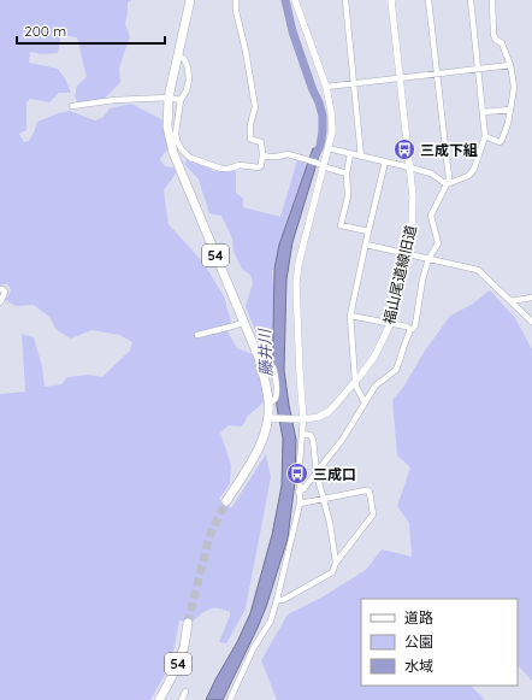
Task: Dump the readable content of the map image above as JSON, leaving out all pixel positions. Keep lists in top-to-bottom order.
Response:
{
  "streets": {
    "main road": ["54"],
    "street": ["福山尾道線旧道"]
  },
  "crossings": [
    ["54", "福山尾道線旧道"]
  ],
  "water": ["藤井川"],
  "places": {
    "bus stop": ["三成下組", "三成口"]
  },
  "legend": ["道路", "公園", "水域"],
  "scale_bar": "200 m"
}
